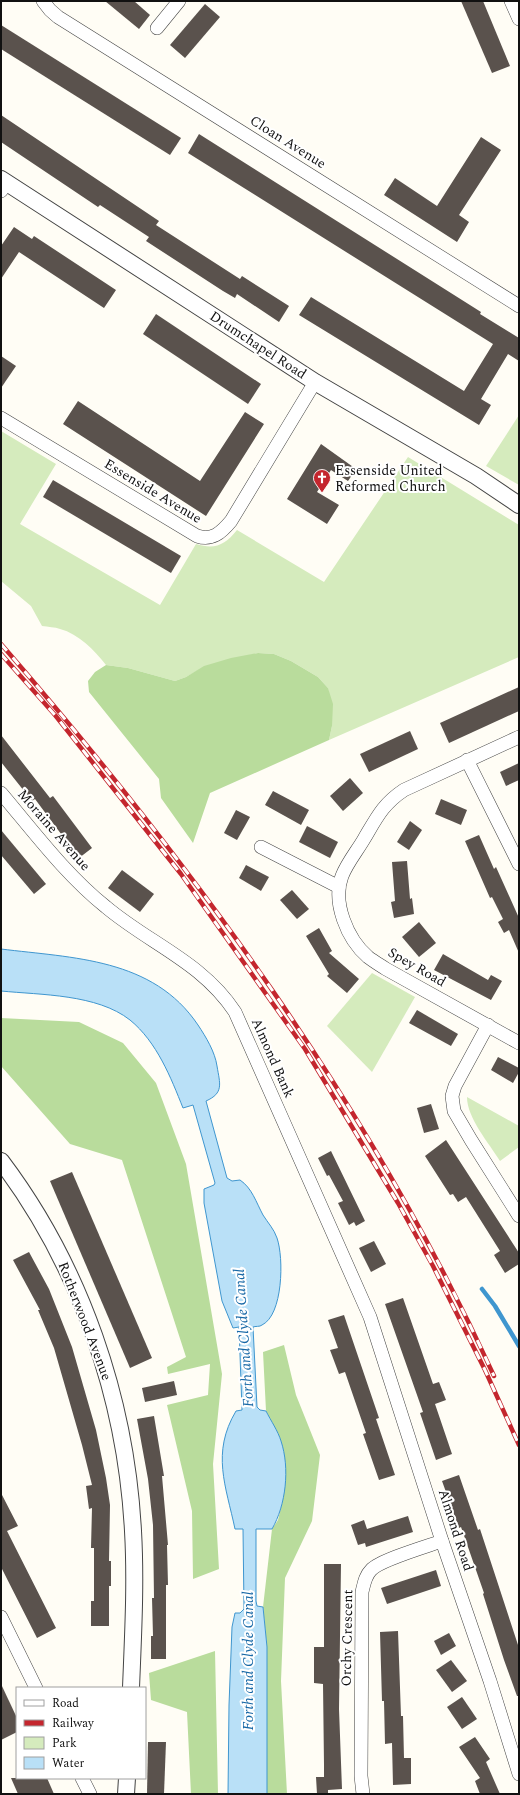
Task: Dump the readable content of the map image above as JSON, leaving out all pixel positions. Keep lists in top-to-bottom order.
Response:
{
  "streets": {
    "street": [
      "Cloan Avenue",
      "Drumchapel Road",
      "Essenside Avenue",
      "Moraine Avenue",
      "Spey Road",
      "Almond Bank",
      "Rotherwood Avenue",
      "Almond Road",
      "Orchy Crescent"
    ]
  },
  "crossings": [
    ["Drumchapel Road", "Essenside Avenue"],
    ["Moraine Avenue", "Almond Bank"],
    ["Almond Bank", "Almond Road"],
    ["Almond Road", "Orchy Crescent"]
  ],
  "water": ["Forth and Clyde Canal"],
  "places": {
    "church": ["Essenside United Reformed Church"]
  },
  "legend": [
    "Road",
    "Railway",
    "Park",
    "Water"
  ]
}
